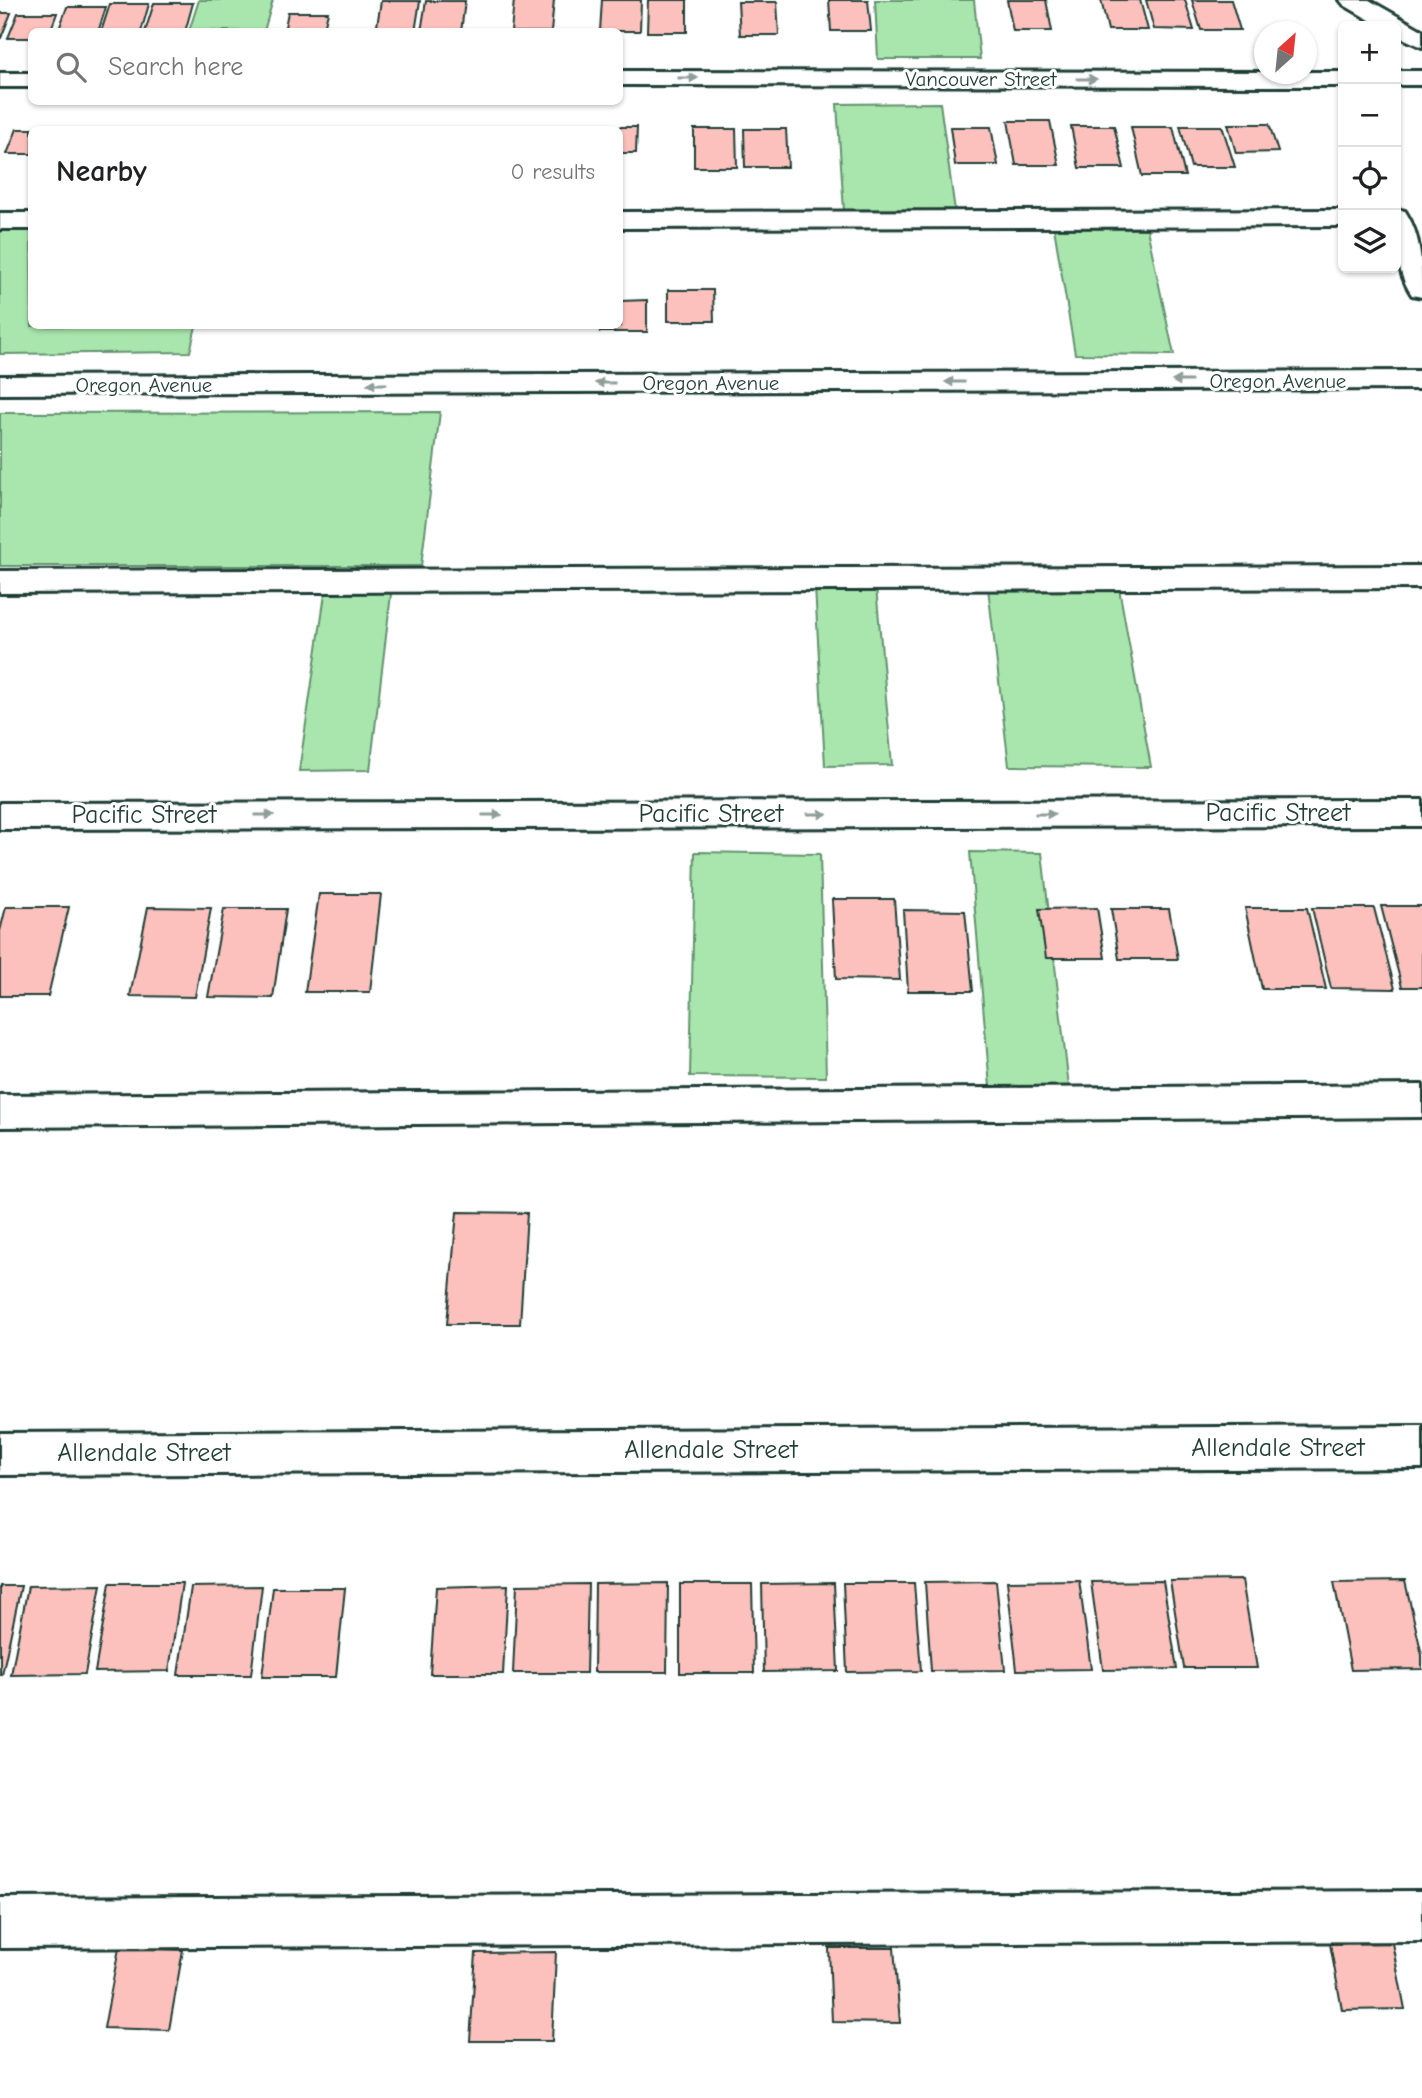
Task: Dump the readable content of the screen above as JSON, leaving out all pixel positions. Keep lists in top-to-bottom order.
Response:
{
  "streets": {
    "street": [
      "Vancouver Street",
      "Oregon Avenue",
      "Pacific Street",
      "Allendale Street"
    ]
  },
  "north": "top right",
  "page": {
    "map_buttons": ["+", "−"],
    "search": "Search here",
    "heading": ["Nearby", "0 results"]
  }
}
